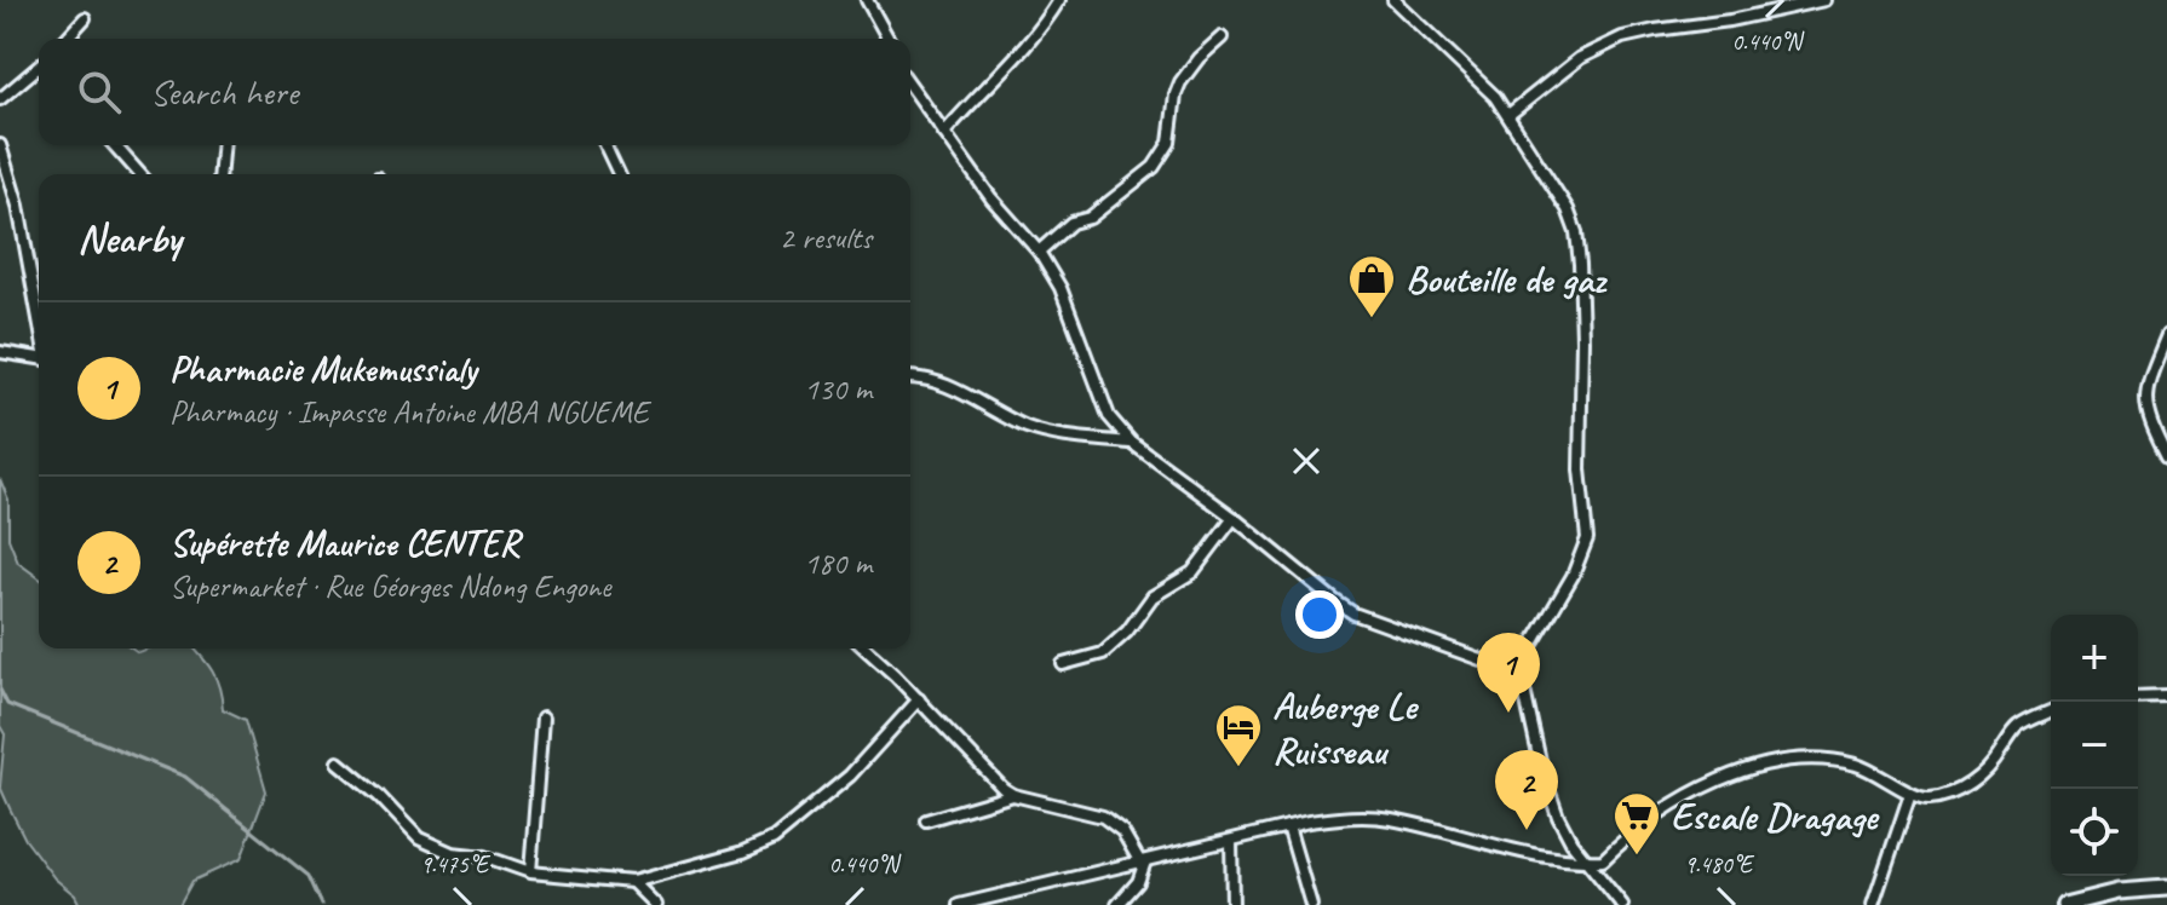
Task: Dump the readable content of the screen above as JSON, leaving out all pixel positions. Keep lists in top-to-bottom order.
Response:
{
  "places": {
    "shop": ["Bouteille de gaz"],
    "hotel": ["Auberge Le Ruisseau"],
    "supermarket": ["Escale Dragage"]
  },
  "page": {
    "search": "Search here",
    "heading": ["Nearby", "2 results"],
    "list": [
      {
        "mark": "1",
        "name": "Pharmacie Mukemussialy",
        "note": "Pharmacy · Impasse Antoine MBA NGUEME",
        "value": "130 m"
      },
      {
        "mark": "2",
        "name": "Supérette Maurice CENTER",
        "note": "Supermarket · Rue Géorges Ndong Engone",
        "value": "180 m"
      }
    ],
    "map_buttons": ["+", "−"],
    "pins": ["1", "2"]
  },
  "coordinates": ["0.440°N", "9.475°E", "9.480°E"]
}
